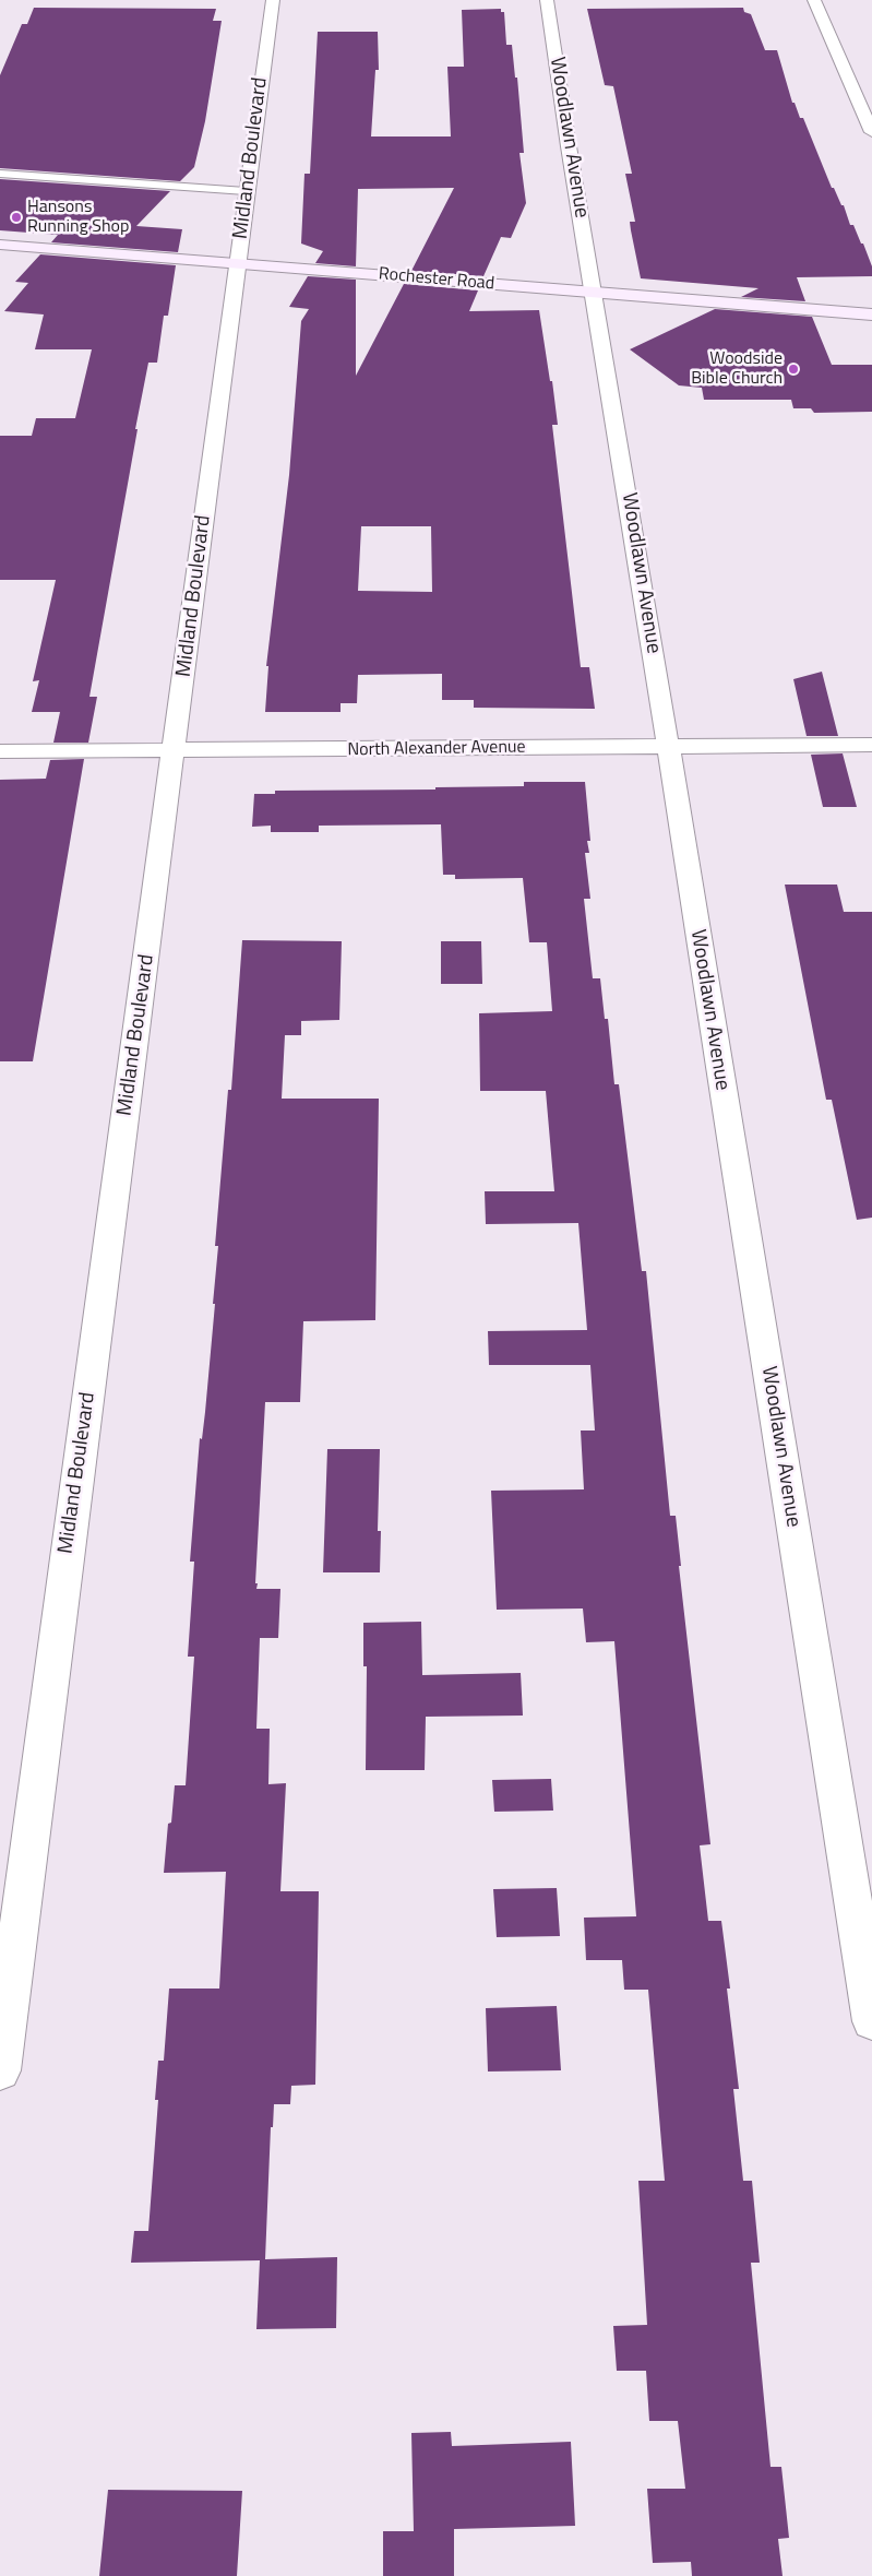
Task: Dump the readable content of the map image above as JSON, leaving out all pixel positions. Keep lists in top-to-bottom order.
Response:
{
  "streets": {
    "main road": ["Rochester Road"],
    "street": ["Woodlawn Avenue", "Midland Boulevard", "North Alexander Avenue"]
  },
  "crossings": [
    ["Woodlawn Avenue", "Rochester Road"],
    ["Woodlawn Avenue", "North Alexander Avenue"],
    ["Midland Boulevard", "Rochester Road"],
    ["Midland Boulevard", "North Alexander Avenue"]
  ],
  "places": ["Hansons Running Shop", "Woodside Bible Church"]
}
